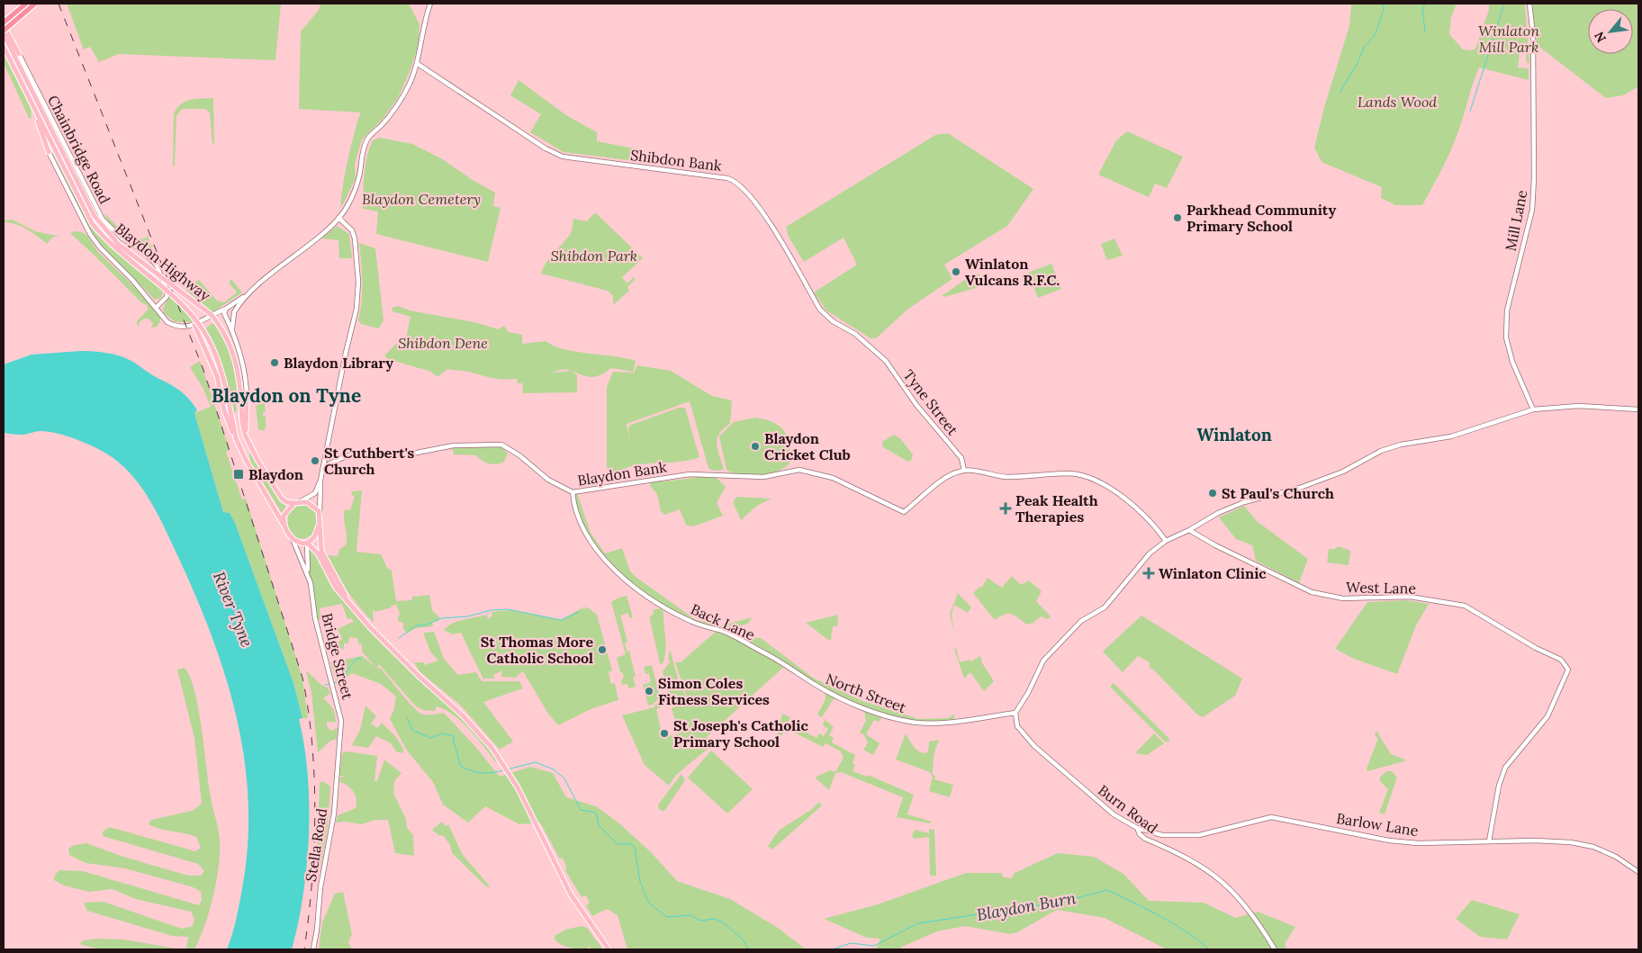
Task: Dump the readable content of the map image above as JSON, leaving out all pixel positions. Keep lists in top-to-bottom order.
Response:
{
  "streets": {
    "main road": ["Blaydon Highway"],
    "street": [
      "Chainbridge Road",
      "Shibdon Bank",
      "Mill Lane",
      "Tyne Street",
      "Blaydon Bank",
      "West Lane",
      "Back Lane",
      "Bridge Street",
      "North Street",
      "Burn Road",
      "Barlow Lane",
      "Stella Road"
    ]
  },
  "crossings": [
    ["Shibdon Bank", "Tyne Street"],
    ["Blaydon Highway", "Bridge Street"],
    ["Tyne Street", "Blaydon Bank"],
    ["Blaydon Bank", "Back Lane"],
    ["West Lane", "Barlow Lane"],
    ["Back Lane", "North Street"],
    ["Bridge Street", "Stella Road"],
    ["North Street", "Burn Road"],
    ["Burn Road", "Barlow Lane"]
  ],
  "districts": ["Blaydon on Tyne", "Winlaton"],
  "water": ["River Tyne", "Blaydon Burn"],
  "parks": [
    "Winlaton Mill Park",
    "Lands Wood",
    "Blaydon Cemetery",
    "Shibdon Park",
    "Shibdon Dene"
  ],
  "places": {
    "other": [
      "Parkhead Community Primary School",
      "Winlaton Vulcans R.F.C.",
      "Blaydon Library",
      "Blaydon Cricket Club",
      "St Cuthbert's Church",
      "St Paul's Church",
      "St Thomas More Catholic School",
      "Simon Coles Fitness Services",
      "St Joseph's Catholic Primary School"
    ],
    "transit": ["Blaydon"],
    "health": ["Peak Health Therapies", "Winlaton Clinic"]
  },
  "north": "bottom left"
}
